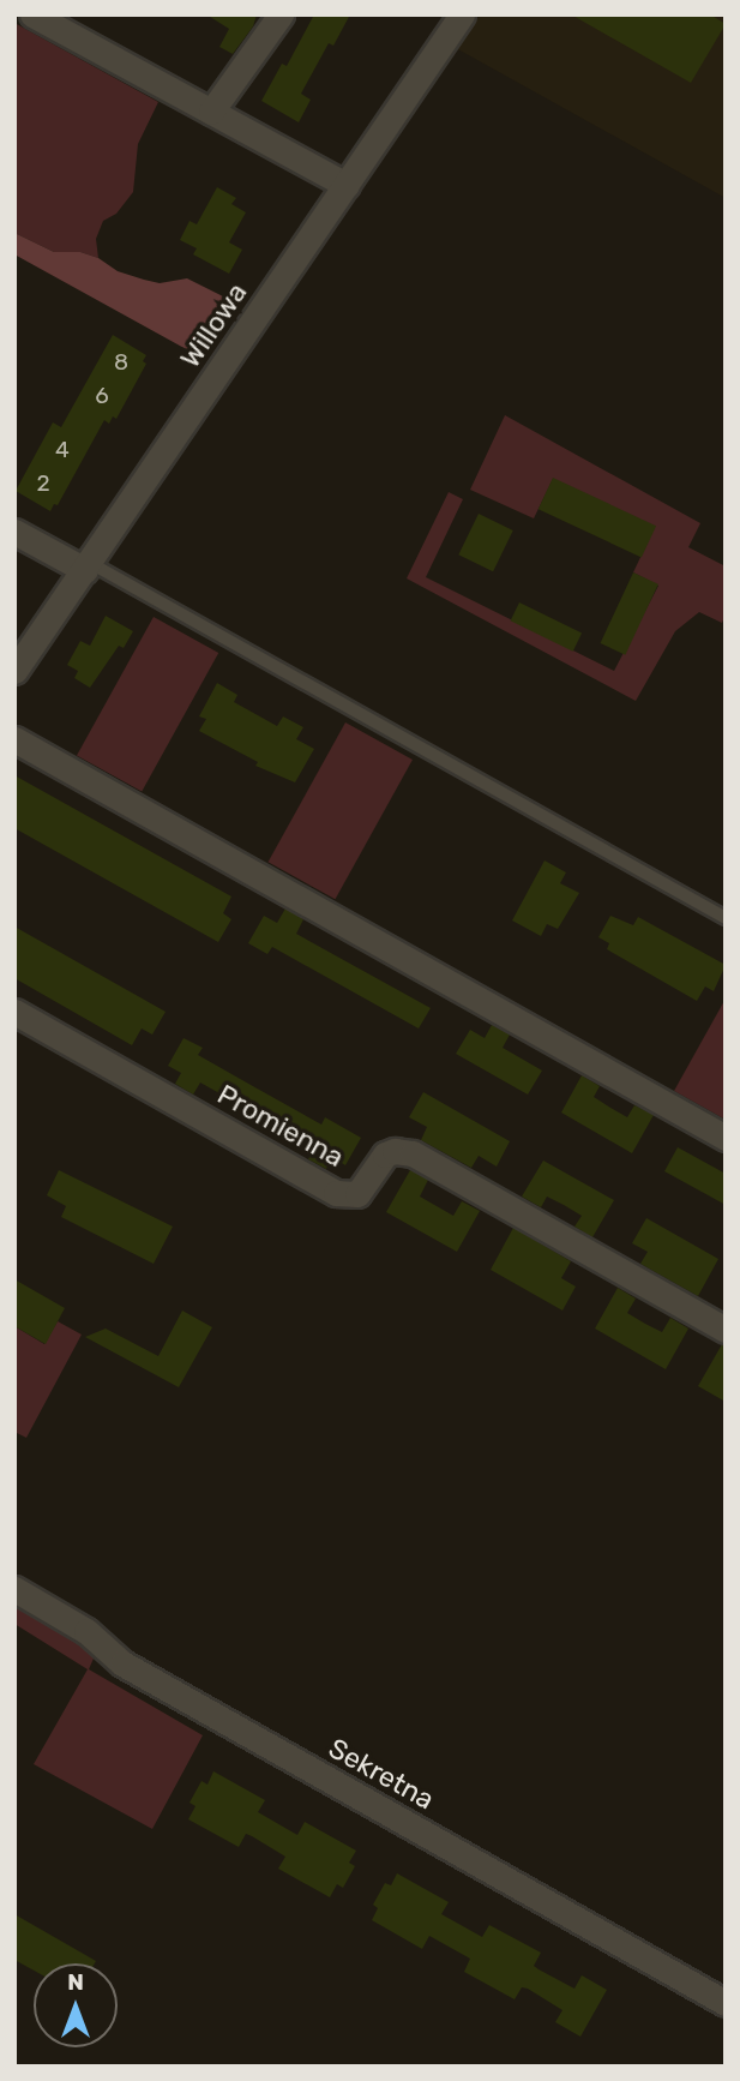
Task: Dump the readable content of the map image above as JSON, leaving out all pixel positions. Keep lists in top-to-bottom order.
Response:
{
  "streets": {
    "street": ["Willowa", "Promienna", "Sekretna"]
  },
  "house_numbers": [
    "8",
    "6",
    "4",
    "2"
  ],
  "north": "top"
}
